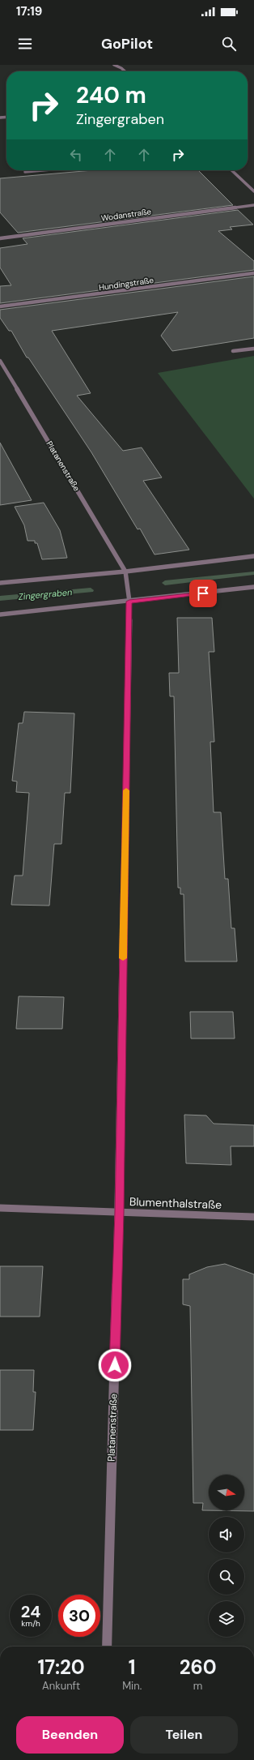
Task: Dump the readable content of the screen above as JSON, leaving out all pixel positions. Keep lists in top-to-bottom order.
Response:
{
  "streets": {
    "street": [
      "Wodanstraße",
      "Hundingstraße",
      "Platanenstraße",
      "Blumenthalstraße"
    ]
  },
  "crossings": [
    ["Platanenstraße", "Blumenthalstraße"]
  ],
  "water": ["Zingergraben"],
  "north": "right",
  "page": {
    "status": "17:19",
    "header": "GoPilot",
    "turn": ["240 m", "Zingergraben"],
    "speed": "24 km/h",
    "limit": "30",
    "eta": [
      "17:20",
      "Ankunft",
      "1",
      "Min.",
      "260",
      "m"
    ],
    "buttons": ["Beenden", "Teilen"]
  }
}
